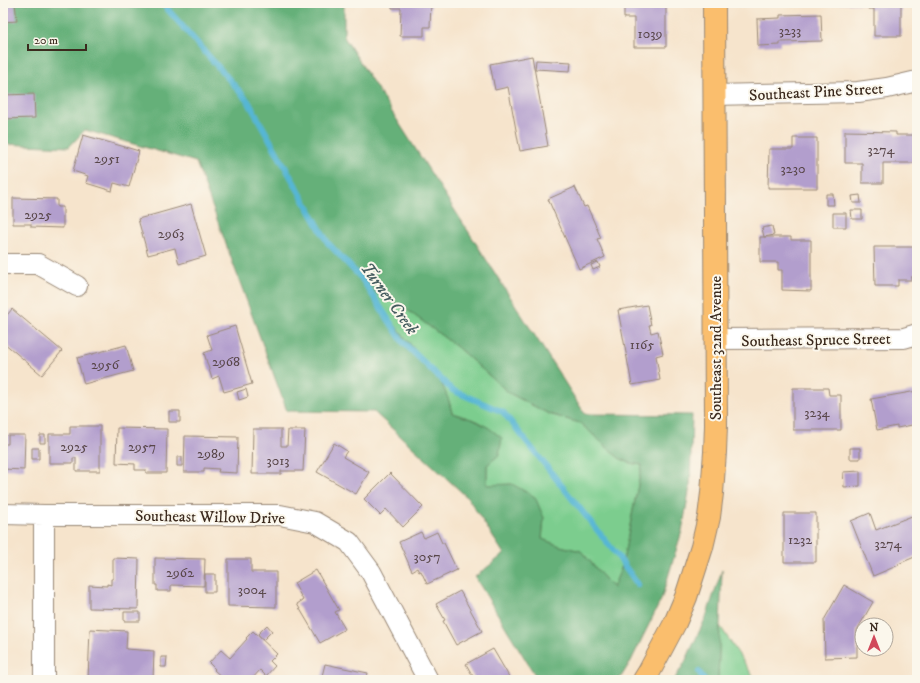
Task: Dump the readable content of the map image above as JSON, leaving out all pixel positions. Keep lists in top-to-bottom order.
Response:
{
  "streets": {
    "main road": ["Southeast 32nd Avenue"],
    "street": ["Southeast Pine Street", "Southeast Spruce Street", "Southeast Willow Drive"]
  },
  "crossings": [
    ["Southeast Pine Street", "Southeast 32nd Avenue"],
    ["Southeast Spruce Street", "Southeast 32nd Avenue"]
  ],
  "water": ["Turner Creek"],
  "house_numbers": [
    "3233",
    "1039",
    "3274",
    "2951",
    "3230",
    "2925",
    "2963",
    "1165",
    "2968",
    "2956",
    "3234",
    "2925",
    "2957",
    "2989",
    "3013",
    "1232",
    "3274",
    "3057",
    "2962",
    "3004"
  ],
  "scale_bar": "20 m",
  "north": "top"
}
